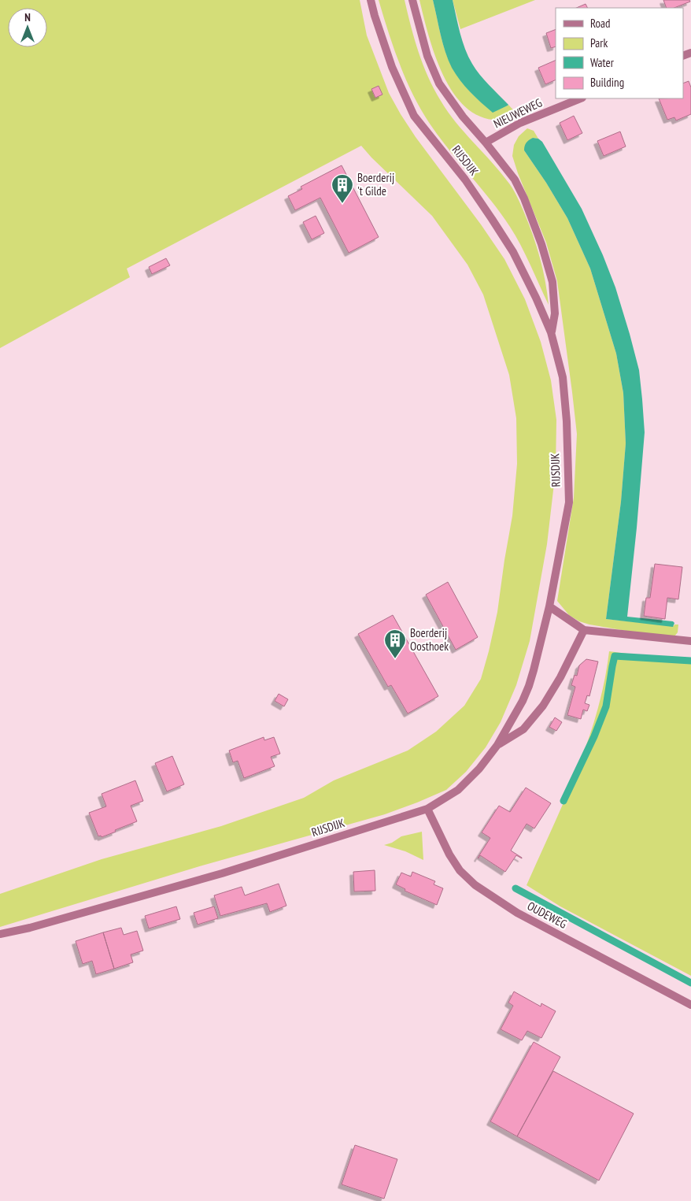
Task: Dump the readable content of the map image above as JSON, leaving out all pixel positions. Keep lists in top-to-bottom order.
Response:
{
  "streets": {
    "street": ["NIEUWEWEG", "RIJSDIJK", "OUDEWEG"]
  },
  "crossings": [
    ["NIEUWEWEG", "RIJSDIJK"],
    ["RIJSDIJK", "OUDEWEG"]
  ],
  "places": {
    "building": ["Boerderij 't Gilde", "Boerderij Oosthoek"]
  },
  "legend": [
    "Road",
    "Park",
    "Water",
    "Building"
  ],
  "north": "top"
}
